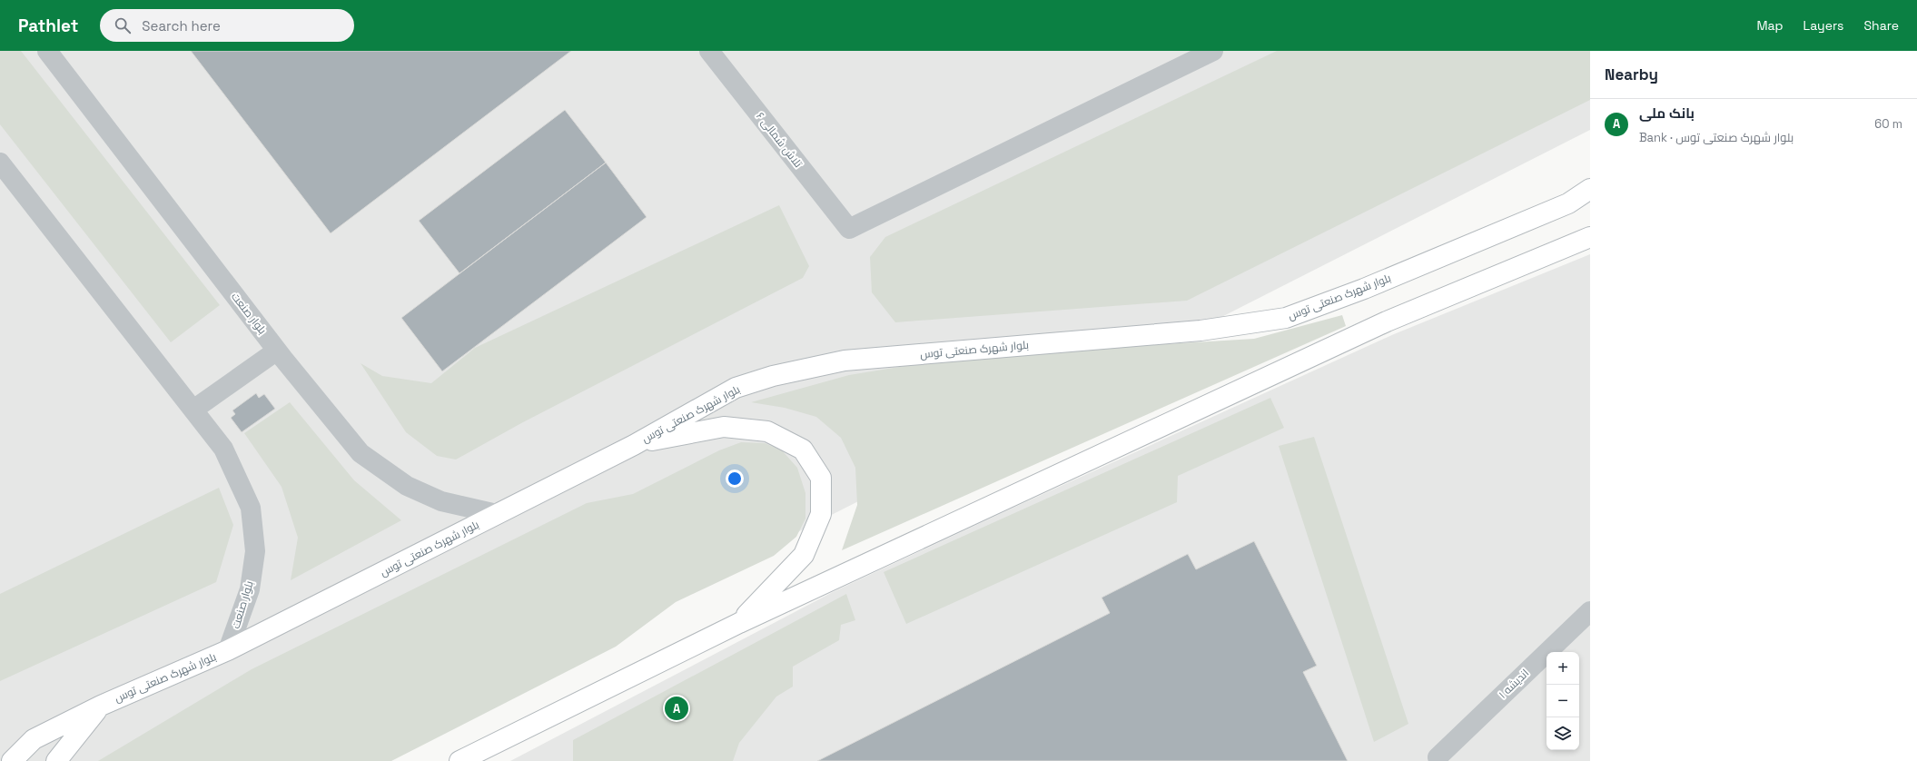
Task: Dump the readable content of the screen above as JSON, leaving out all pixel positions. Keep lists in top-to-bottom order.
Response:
{
  "streets": {
    "main road": ["بلوار شهرک صنعتی توس"],
    "street": ["تلاش شمالی ۶", "بلوار صنعت", "اندیشه ۱"]
  },
  "crossings": [
    ["بلوار شهرک صنعتی توس", "بلوار صنعت"]
  ],
  "page": {
    "header": "Pathlet",
    "search": "Search here",
    "nav": ["Map", "Layers", "Share"],
    "heading": "Nearby",
    "list": [
      {
        "mark": "A",
        "name": "بانک ملی",
        "note": "Bank · بلوار شهرک صنعتی توس",
        "value": "60 m"
      }
    ],
    "map_buttons": ["+", "−"],
    "pins": "A"
  }
}
